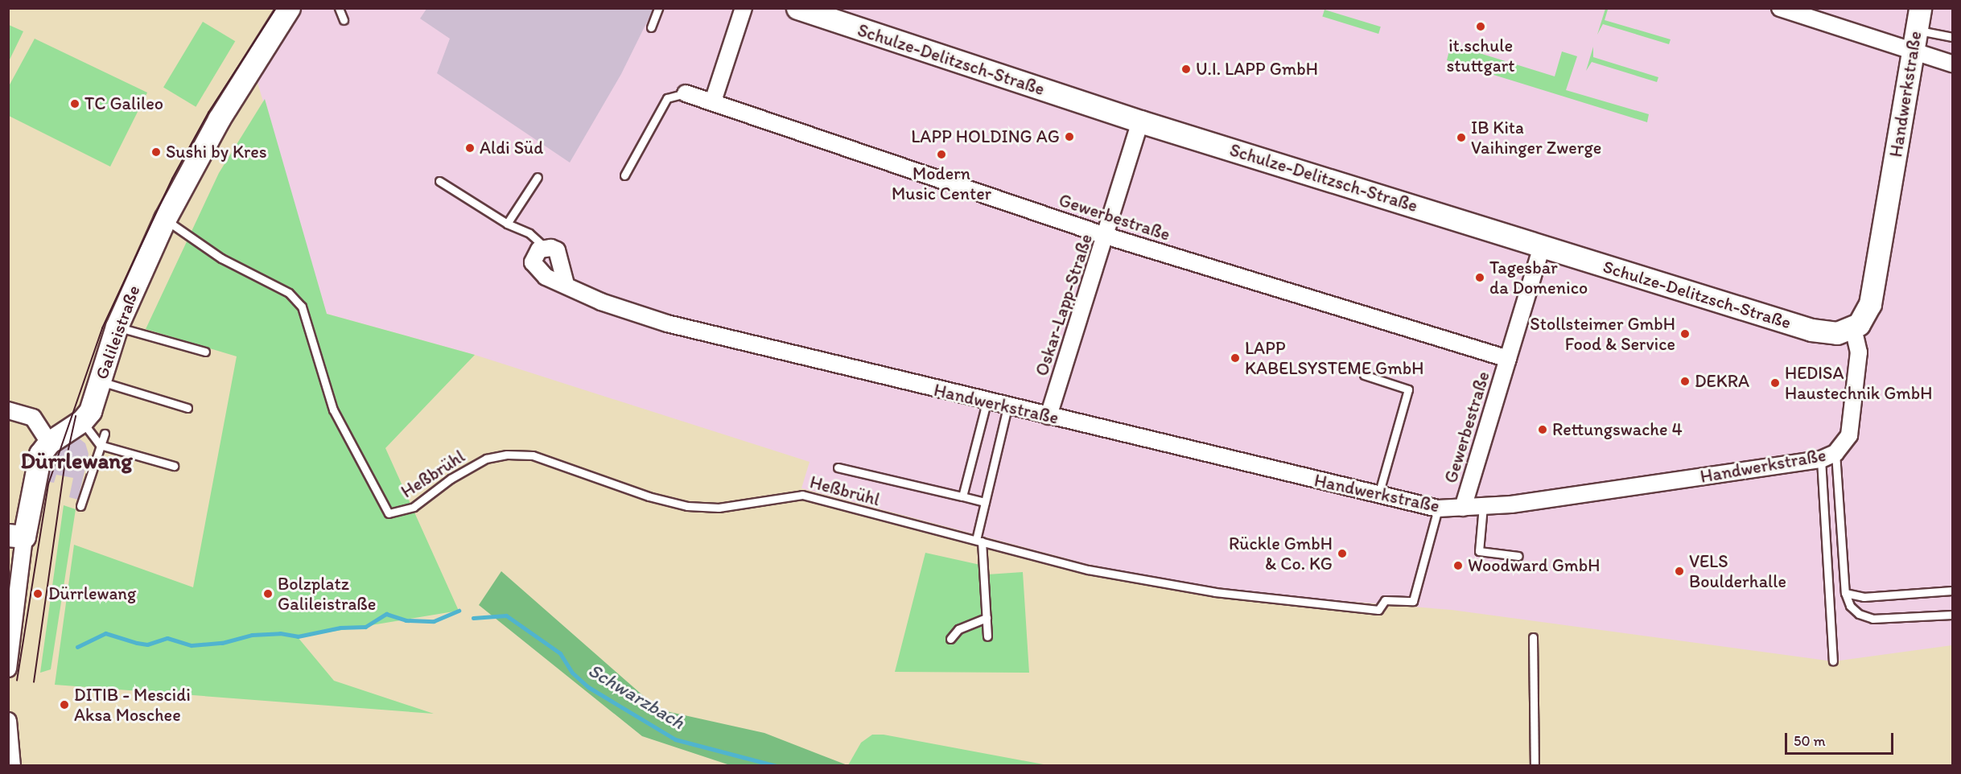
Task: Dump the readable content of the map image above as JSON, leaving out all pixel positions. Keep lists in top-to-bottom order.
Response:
{
  "streets": {
    "street": [
      "Schulze-Delitzsch-Straße",
      "Handwerkstraße",
      "Gewerbestraße",
      "Oskar-Lapp-Straße",
      "Galileistraße"
    ],
    "lane": ["Heßbrühl"]
  },
  "crossings": [
    ["Schulze-Delitzsch-Straße", "Handwerkstraße"],
    ["Schulze-Delitzsch-Straße", "Gewerbestraße"],
    ["Schulze-Delitzsch-Straße", "Oskar-Lapp-Straße"],
    ["Handwerkstraße", "Gewerbestraße"],
    ["Handwerkstraße", "Oskar-Lapp-Straße"],
    ["Gewerbestraße", "Oskar-Lapp-Straße"],
    ["Galileistraße", "Heßbrühl"]
  ],
  "districts": ["Dürrlewang"],
  "water": ["Schwarzbach"],
  "places": [
    "it.schule stuttgart",
    "U.I. LAPP GmbH",
    "TC Galileo",
    "LAPP HOLDING AG",
    "IB Kita Vaihinger Zwerge",
    "Aldi Süd",
    "Sushi by Kres",
    "Modern Music Center",
    "Tagesbar da Domenico",
    "Stollsteimer GmbH Food & Service",
    "LAPP KABELSYSTEME GmbH",
    "DEKRA",
    "HEDISA Haustechnik GmbH",
    "Rettungswache 4",
    "Rückle GmbH & Co. KG",
    "Woodward GmbH",
    "VELS Boulderhalle",
    "Dürrlewang",
    "Bolzplatz Galileistraße",
    "DITIB - Mescidi Aksa Moschee"
  ],
  "scale_bar": "50 m"
}
